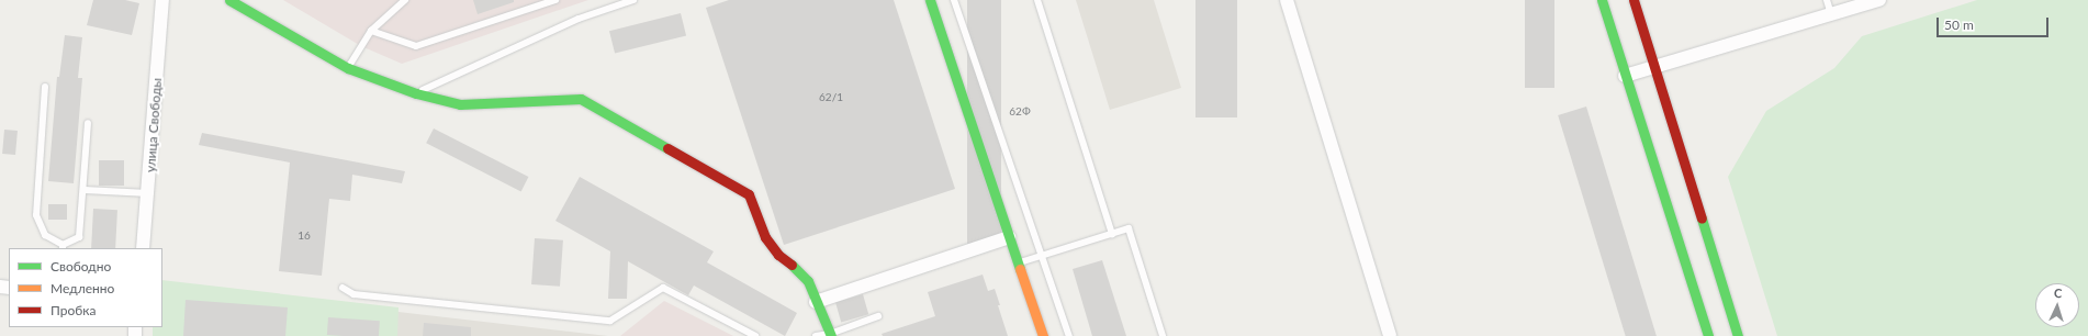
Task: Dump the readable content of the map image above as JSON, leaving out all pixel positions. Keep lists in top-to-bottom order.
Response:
{
  "streets": {
    "street": ["улица Свободы"]
  },
  "house_numbers": ["62/1", "62Ф", "16"],
  "legend": ["Свободно", "Медленно", "Пробка"],
  "scale_bar": "50 m",
  "north": "top"
}
